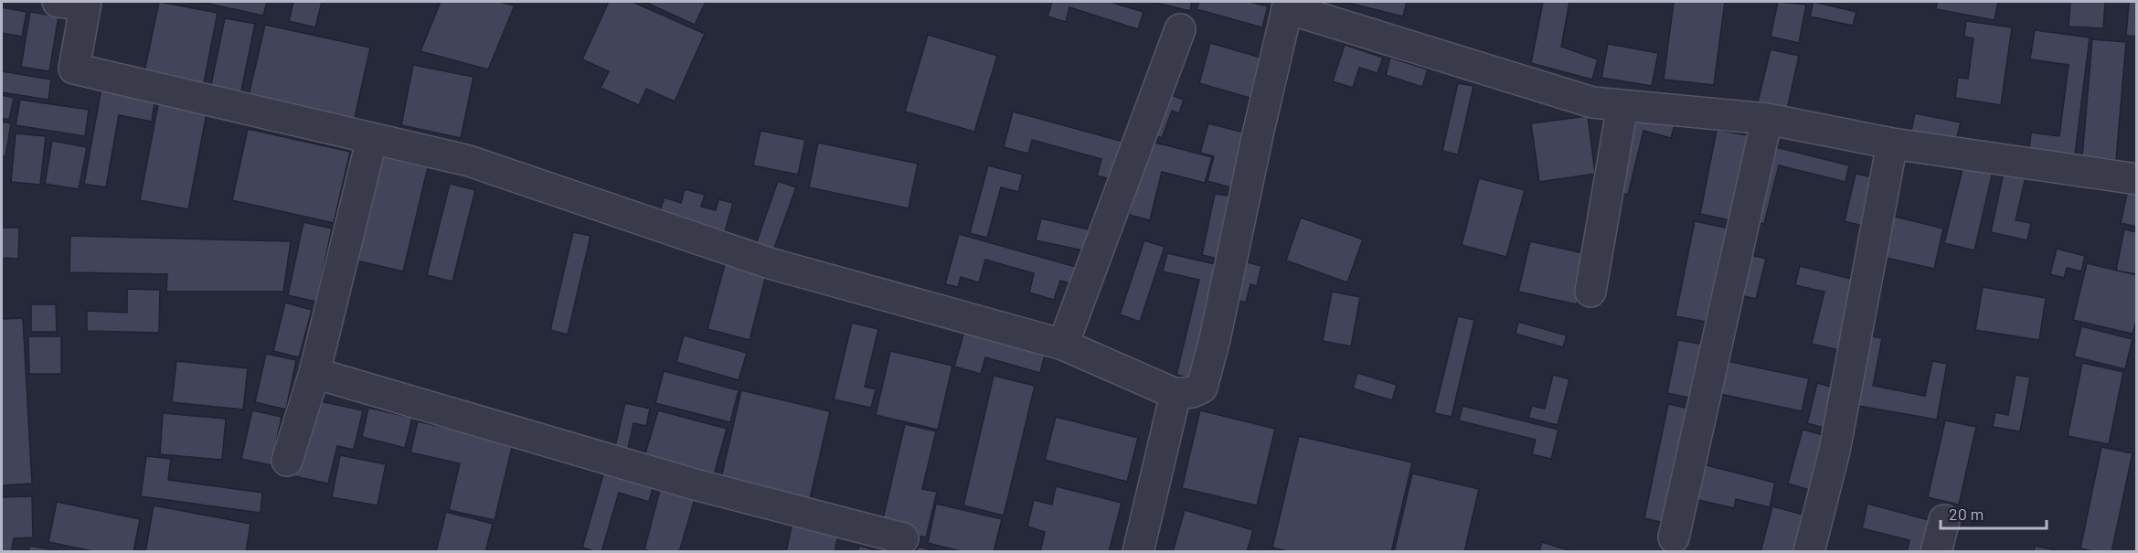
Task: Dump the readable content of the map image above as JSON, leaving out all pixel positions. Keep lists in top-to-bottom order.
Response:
{
  "scale_bar": "20 m"
}
